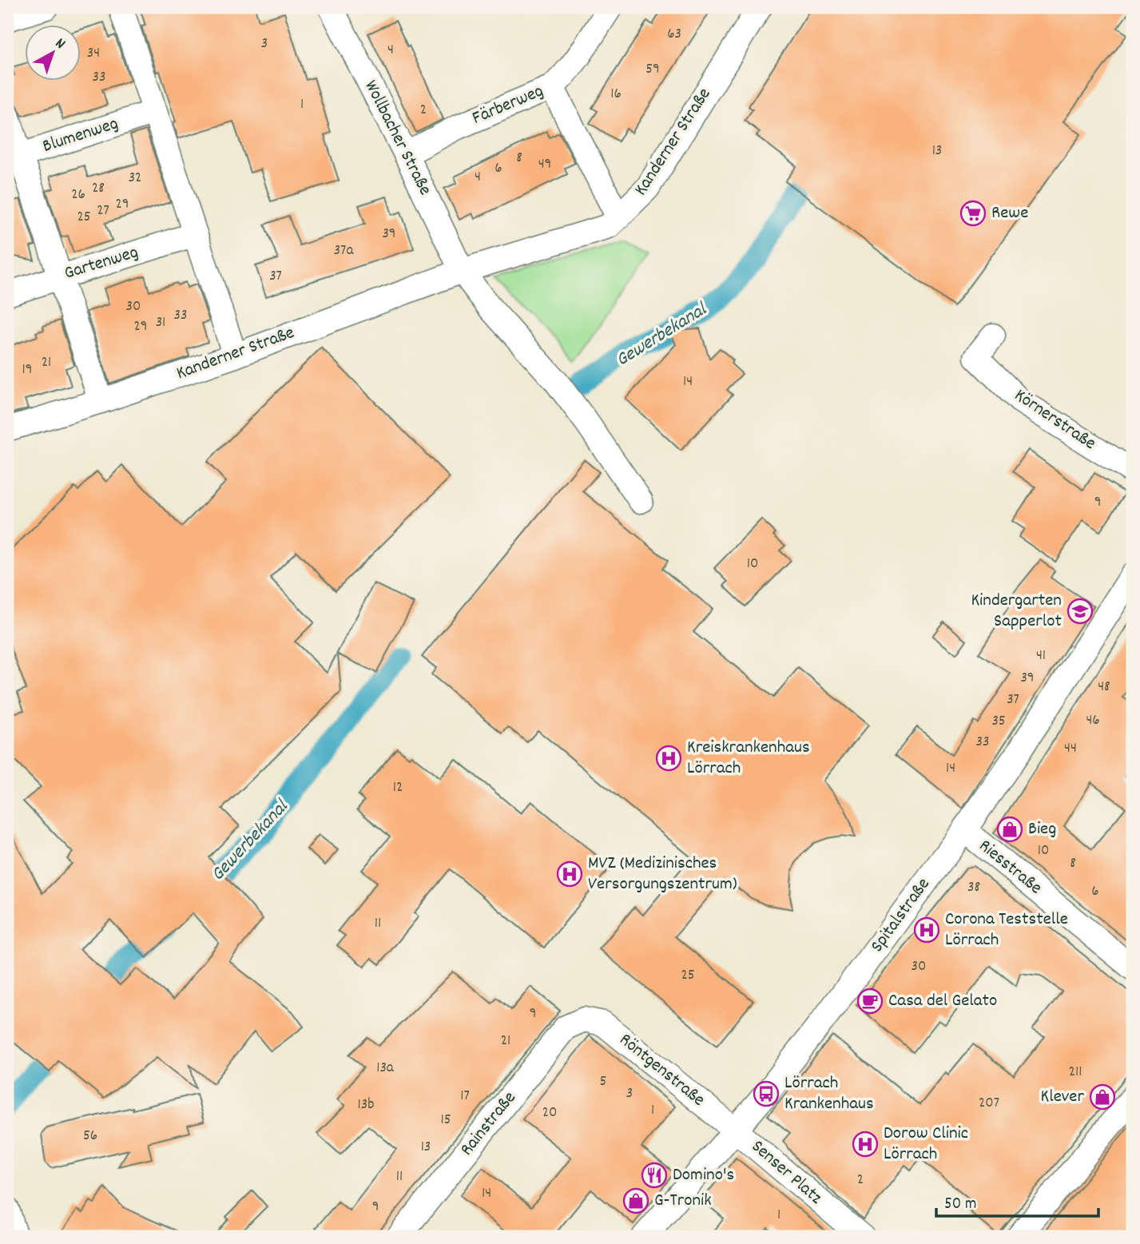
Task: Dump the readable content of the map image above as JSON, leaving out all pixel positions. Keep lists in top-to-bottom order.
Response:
{
  "streets": {
    "street": [
      "Färberweg",
      "Blumenweg",
      "Wollbacher Straße",
      "Kanderner Straße",
      "Gartenweg",
      "Körnerstraße",
      "Riesstraße",
      "Spitalstraße",
      "Röntgenstraße",
      "Rainstraße",
      "Senser Platz"
    ]
  },
  "crossings": [
    ["Färberweg", "Wollbacher Straße"],
    ["Wollbacher Straße", "Kanderner Straße"],
    ["Riesstraße", "Spitalstraße"],
    ["Spitalstraße", "Röntgenstraße"],
    ["Spitalstraße", "Senser Platz"],
    ["Röntgenstraße", "Rainstraße"],
    ["Röntgenstraße", "Senser Platz"]
  ],
  "water": ["Gewerbekanal"],
  "places": {
    "supermarket": ["Rewe"],
    "school or university": ["Kindergarten Sapperlot"],
    "hospital": [
      "Kreiskrankenhaus Lörrach",
      "MVZ (Medizinisches Versorgungszentrum)",
      "Corona Teststelle Lörrach",
      "Dorow Clinic Lörrach"
    ],
    "shop": ["Bieg", "Klever", "G-Tronik"],
    "cafe": ["Casa del Gelato"],
    "bus stop": ["Lörrach Krankenhaus"],
    "restaurant": ["Domino's"]
  },
  "house_numbers": [
    "63",
    "3",
    "4",
    "34",
    "59",
    "33",
    "16",
    "1",
    "2",
    "13",
    "8",
    "49",
    "6",
    "4",
    "32",
    "28",
    "26",
    "29",
    "27",
    "25",
    "39",
    "37a",
    "37",
    "30",
    "33",
    "31",
    "29",
    "21",
    "19",
    "14",
    "9",
    "10",
    "41",
    "39",
    "48",
    "37",
    "46",
    "35",
    "33",
    "44",
    "14",
    "12",
    "10",
    "8",
    "38",
    "6",
    "11",
    "30",
    "25",
    "9",
    "21",
    "13a",
    "211",
    "5",
    "3",
    "17",
    "207",
    "13b",
    "1",
    "20",
    "15",
    "56",
    "13",
    "11",
    "2",
    "14",
    "9",
    "1"
  ],
  "scale_bar": "50 m",
  "north": "top right"
}
